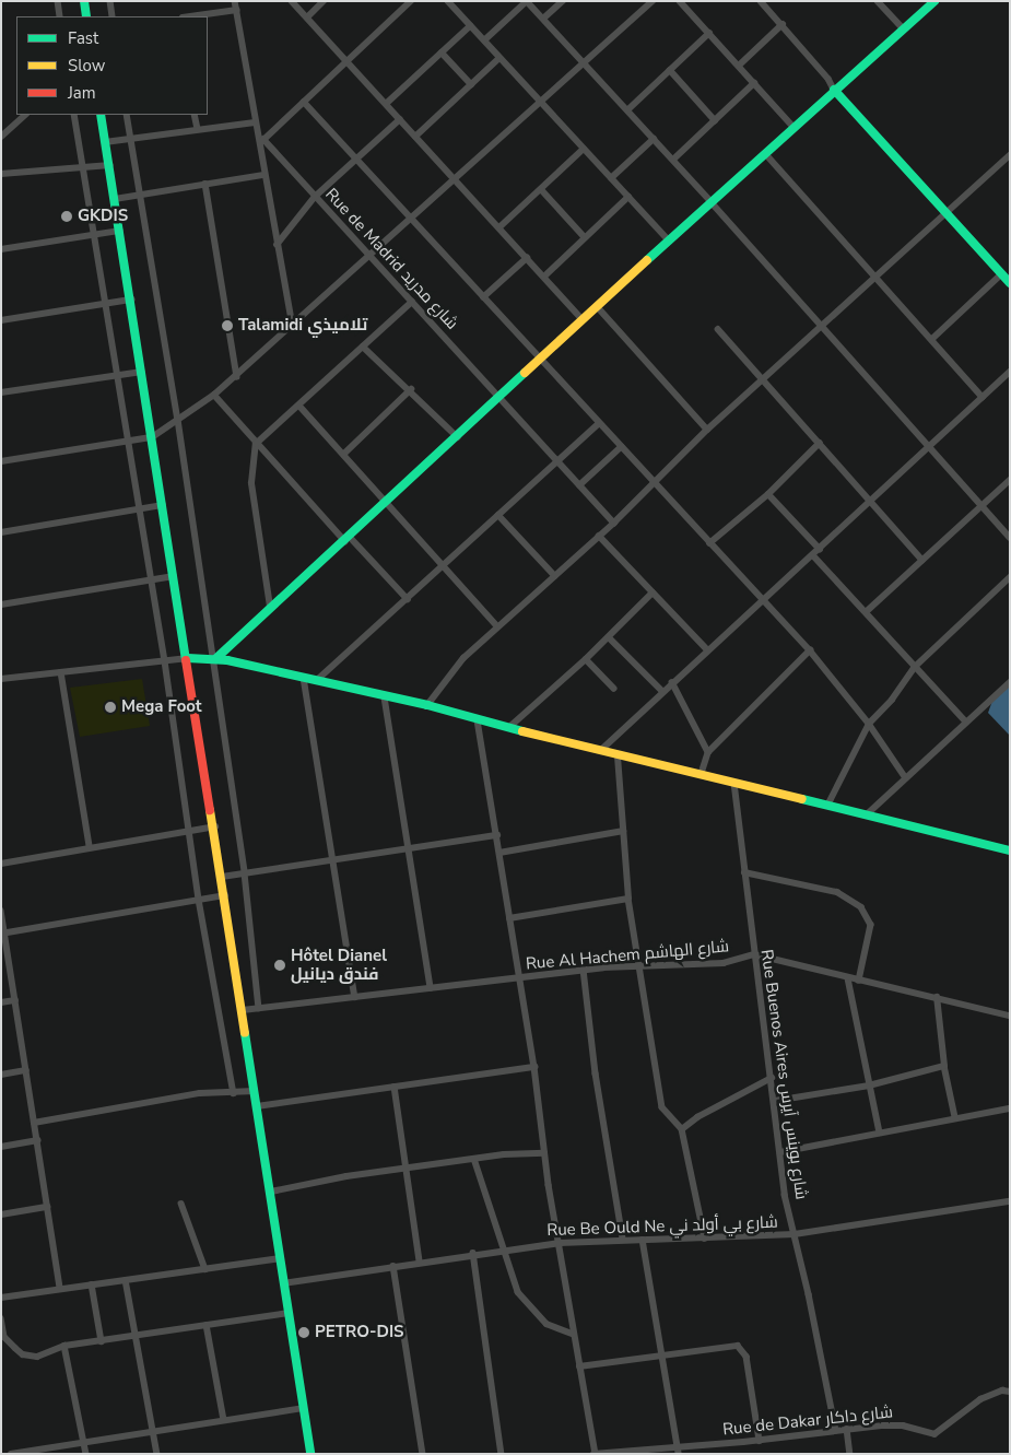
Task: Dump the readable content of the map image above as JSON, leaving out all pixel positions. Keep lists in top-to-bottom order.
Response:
{
  "streets": {
    "street": [
      "Rue de Madrid شارع مدريد",
      "Rue Al Hachem شارع الهاشم",
      "Rue Buenos Aires شارع بوينس آيرس",
      "Rue Be Ould Ne شارع بي أولد ني",
      "Rue de Dakar شارع داكار"
    ]
  },
  "crossings": [
    ["Rue Al Hachem شارع الهاشم", "Rue Buenos Aires شارع بوينس آيرس"],
    ["Rue Buenos Aires شارع بوينس آيرس", "Rue Be Ould Ne شارع بي أولد ني"],
    ["Rue Buenos Aires شارع بوينس آيرس", "Rue de Dakar شارع داكار"]
  ],
  "places": [
    "GKDIS",
    "Talamidi تلاميذي",
    "Mega Foot",
    "Hôtel Dianel فندق ديانيل",
    "PETRO-DIS"
  ],
  "legend": ["Fast", "Slow", "Jam"]
}
